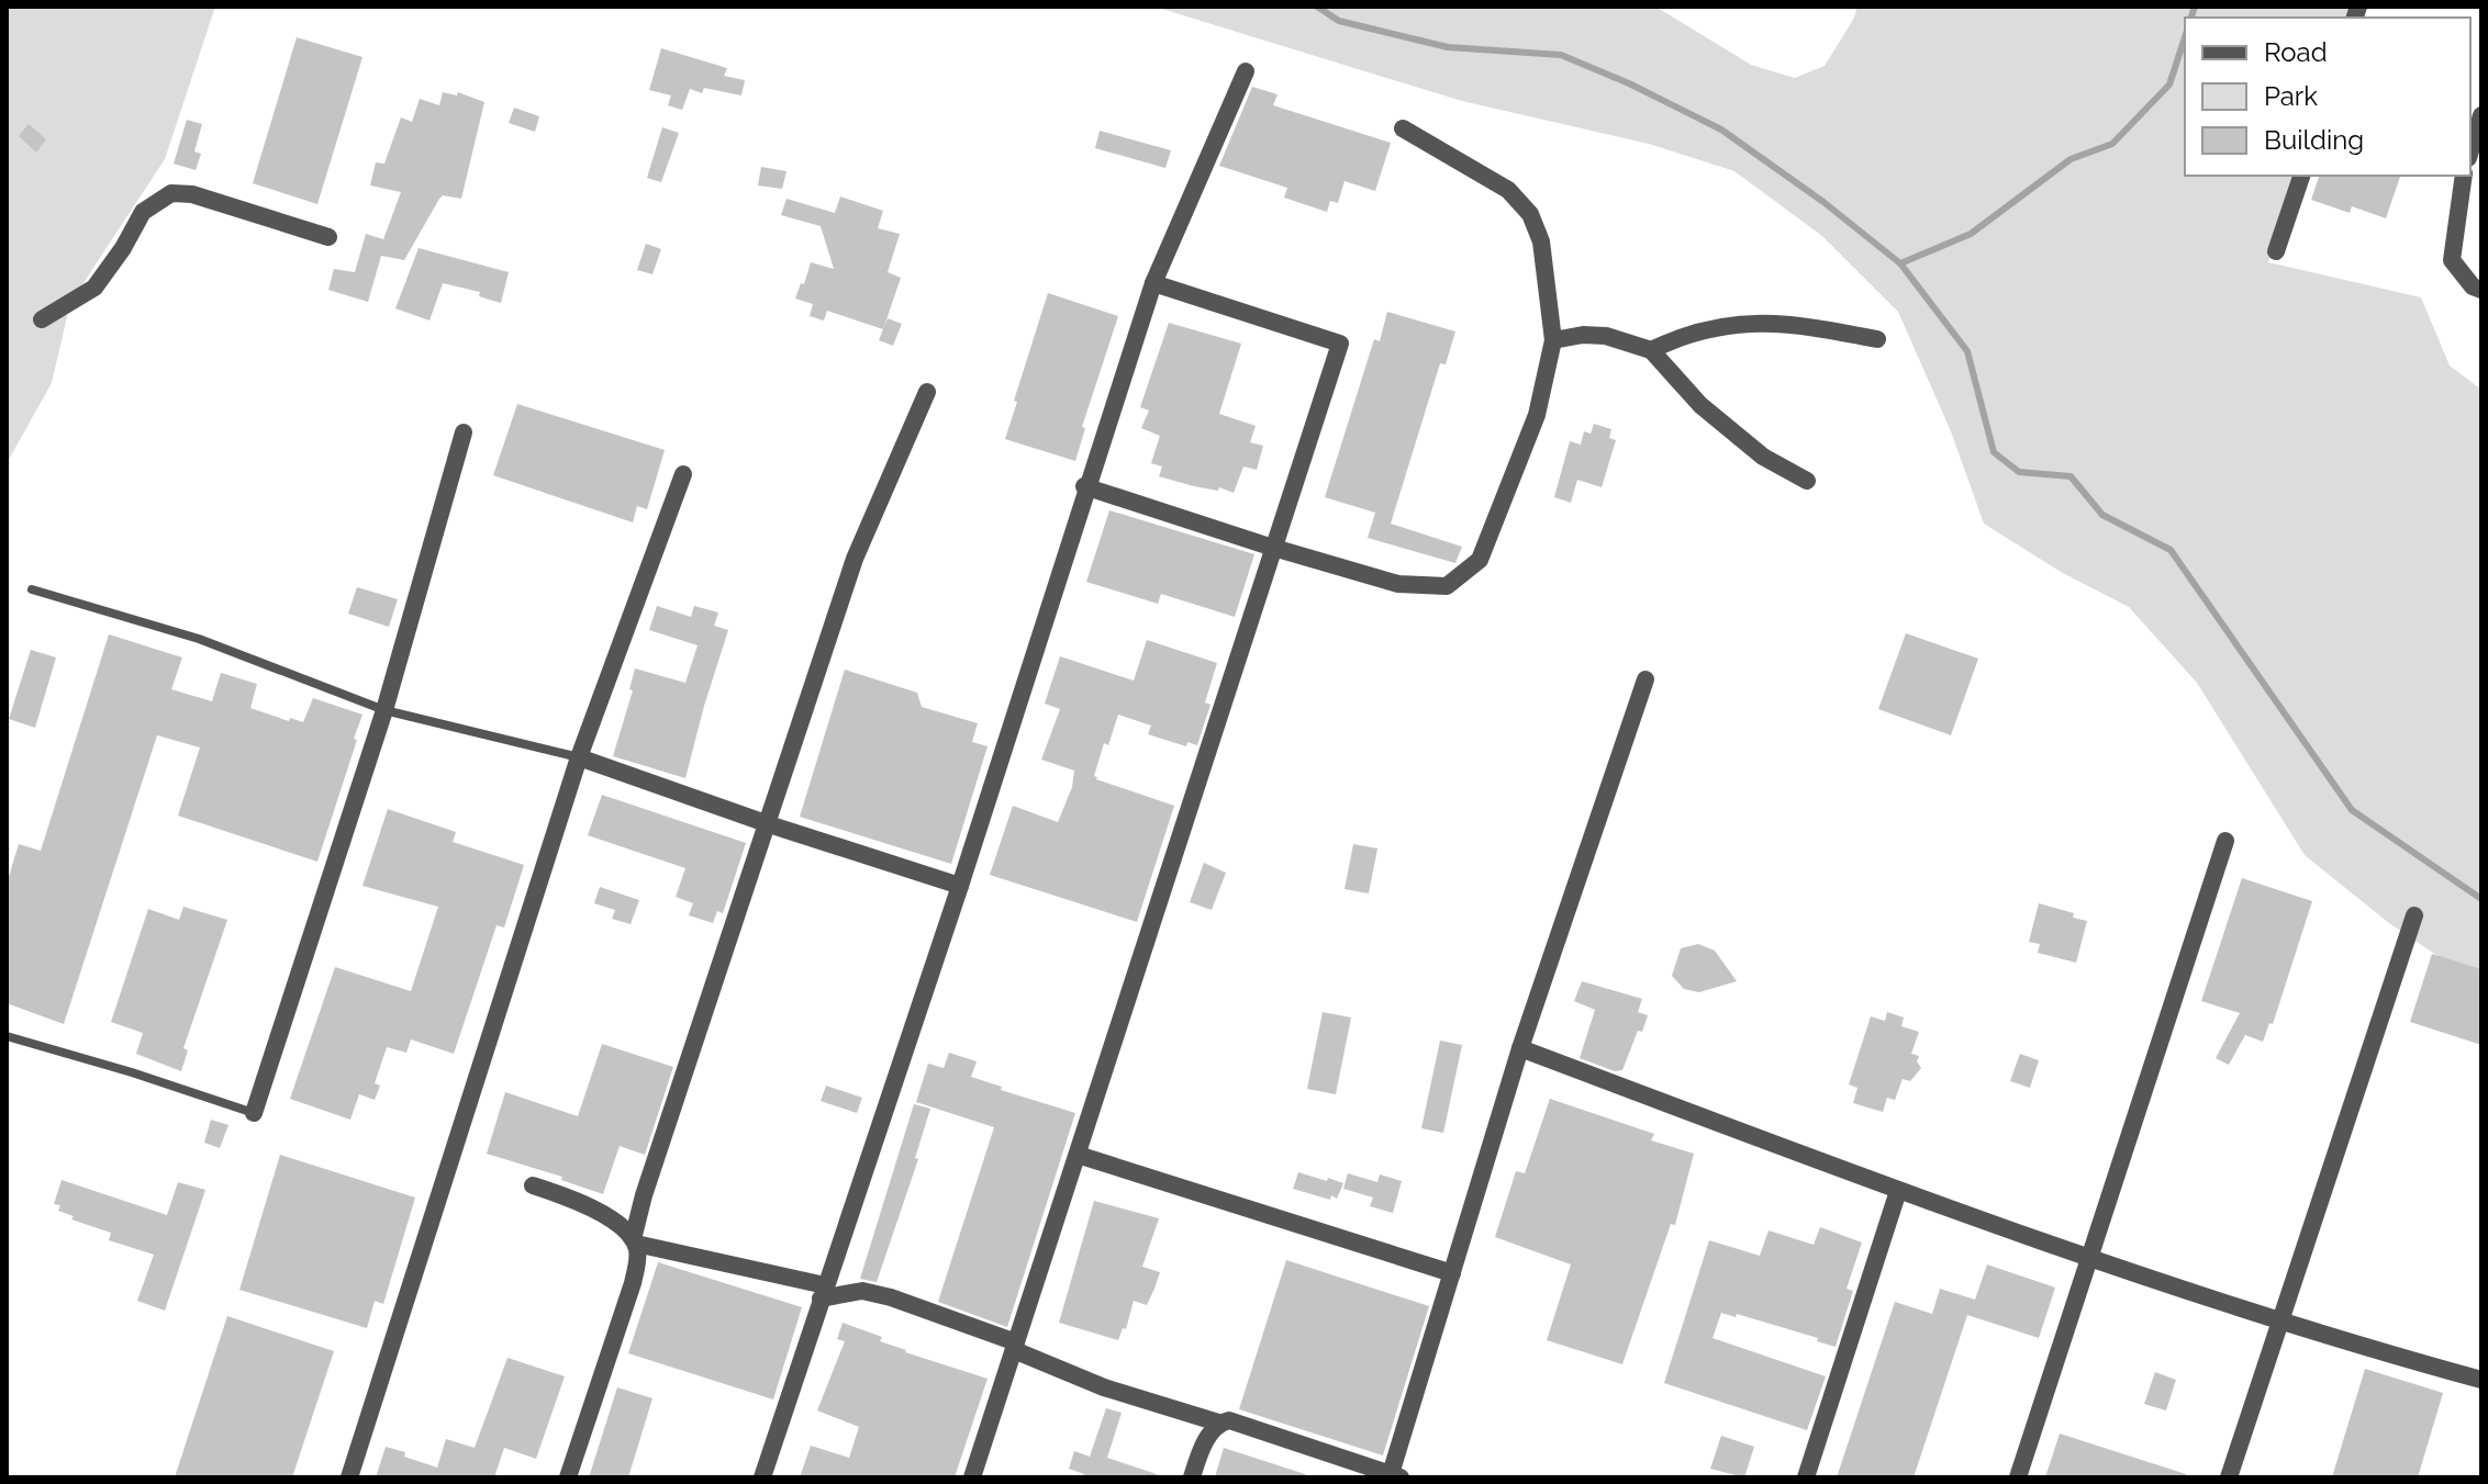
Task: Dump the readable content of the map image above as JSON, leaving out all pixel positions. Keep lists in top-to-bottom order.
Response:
{
  "legend": ["Road", "Park", "Building"]
}
